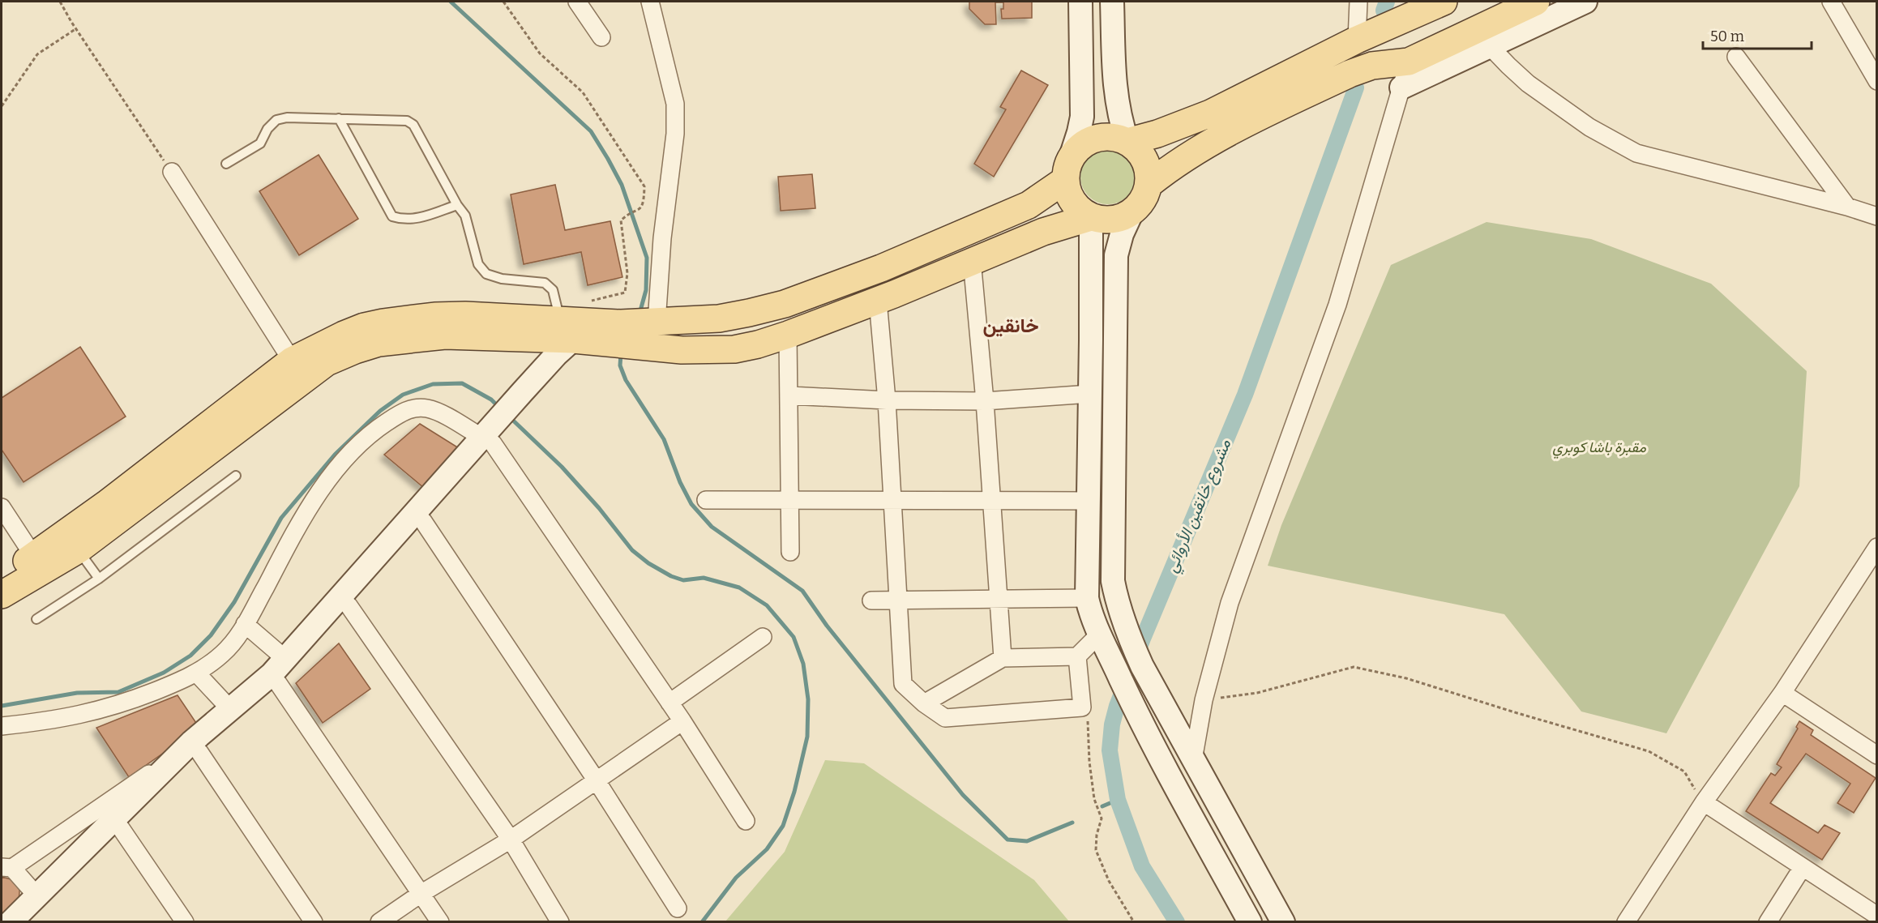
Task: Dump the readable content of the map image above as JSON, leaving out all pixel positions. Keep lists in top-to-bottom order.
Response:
{
  "districts": ["خانقين"],
  "water": ["مشروع خانقين الأروائي"],
  "parks": ["مقبرة باشا كوبري"],
  "scale_bar": "50 m"
}
